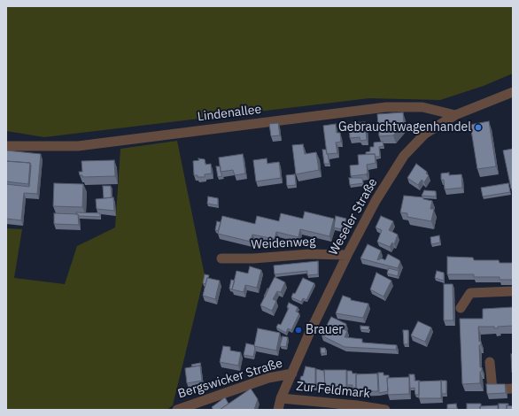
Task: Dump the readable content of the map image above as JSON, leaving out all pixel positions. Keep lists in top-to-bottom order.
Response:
{
  "streets": {
    "street": [
      "Lindenallee",
      "Weseler Straße",
      "Weidenweg",
      "Bergswicker Straße",
      "Zur Feldmark"
    ]
  },
  "crossings": [
    ["Lindenallee", "Weseler Straße"],
    ["Weseler Straße", "Weidenweg"],
    ["Weseler Straße", "Bergswicker Straße"],
    ["Weseler Straße", "Zur Feldmark"]
  ],
  "places": ["Gebrauchtwagenhandel", "Brauer"]
}
